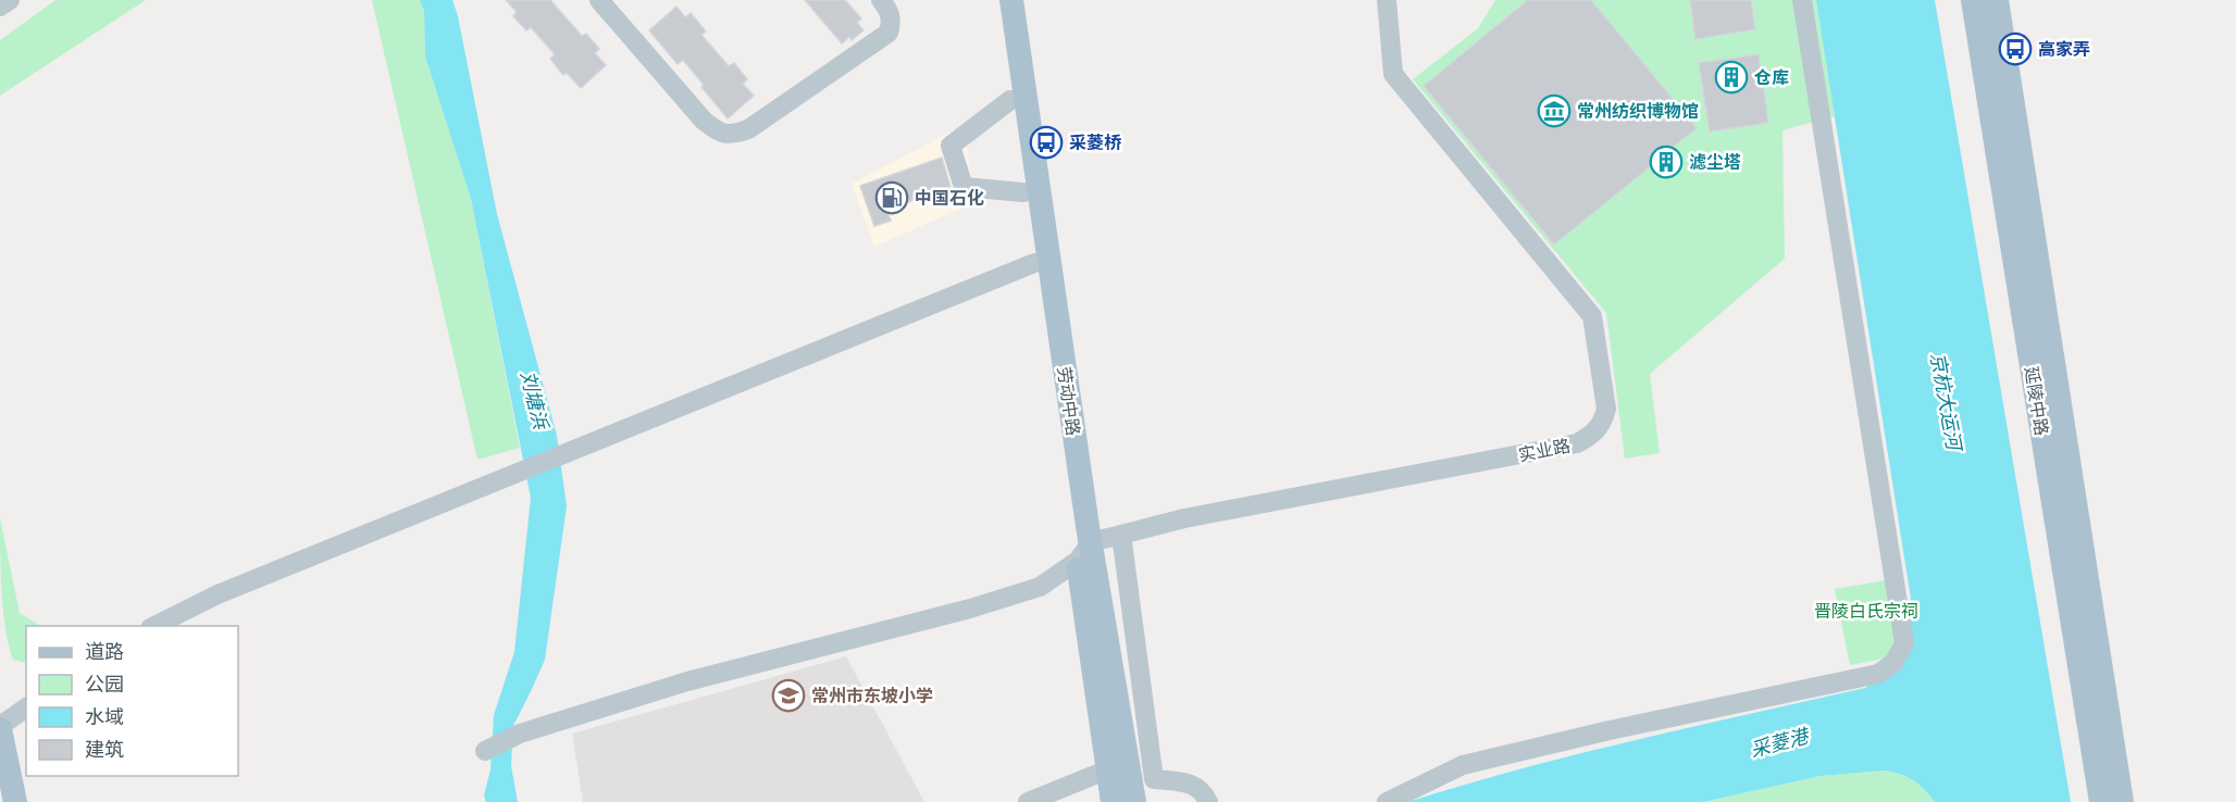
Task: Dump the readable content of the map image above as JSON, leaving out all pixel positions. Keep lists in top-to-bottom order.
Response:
{
  "streets": {
    "main road": ["劳动中路", "延陵中路"],
    "street": ["实业路"]
  },
  "crossings": [
    ["劳动中路", "实业路"]
  ],
  "water": ["刘塘浜", "京杭大运河", "采菱港"],
  "parks": ["晋陵白氏宗祠"],
  "places": {
    "bus stop": ["高家弄", "采菱桥"],
    "building": ["仓库", "滤尘塔"],
    "museum": ["常州纺织博物馆"],
    "fuel station": ["中国石化"],
    "school or university": ["常州市东坡小学"]
  },
  "legend": [
    "道路",
    "公园",
    "水域",
    "建筑"
  ]
}
